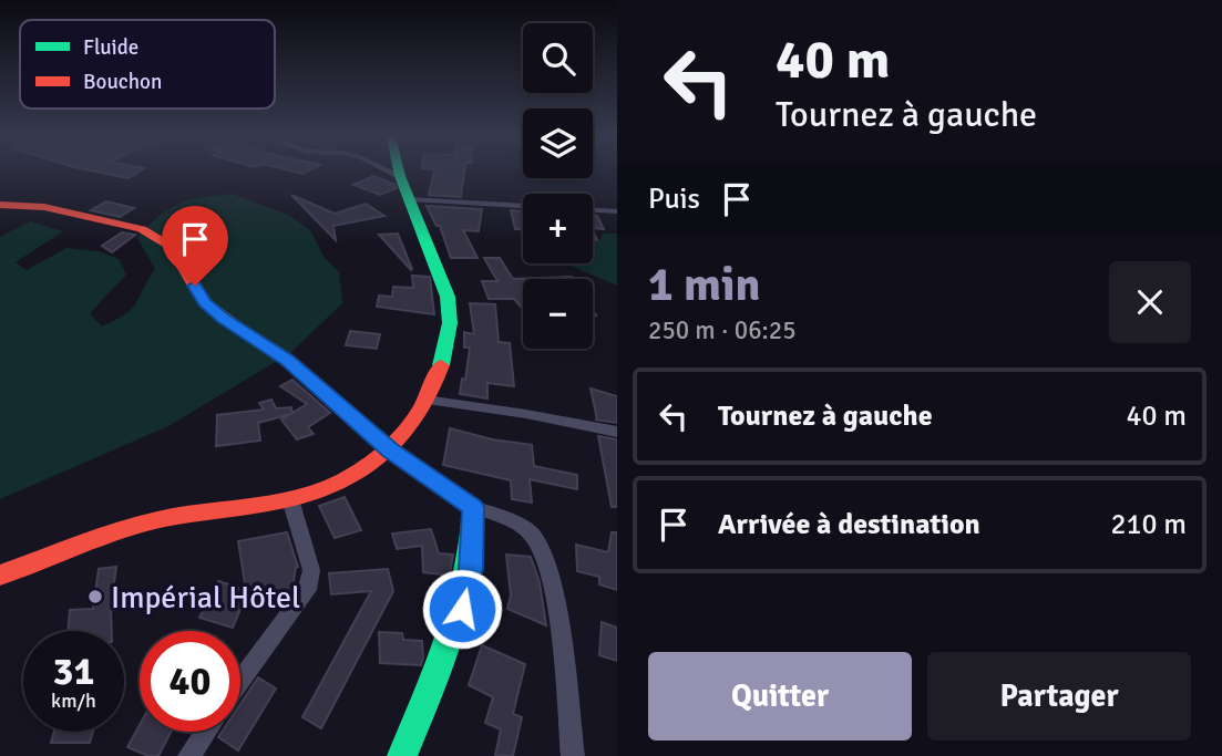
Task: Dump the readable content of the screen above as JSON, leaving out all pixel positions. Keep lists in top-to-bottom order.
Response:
{
  "places": ["Impérial Hôtel"],
  "legend": ["Fluide", "Bouchon"],
  "page": {
    "turn": ["40 m", "Tournez à gauche"],
    "map_buttons": ["+", "−"],
    "then": "Puis",
    "heading": ["1 min", "250 m · 06:25"],
    "list": [
      {
        "name": "Tournez à gauche",
        "value": "40 m"
      },
      {
        "name": "Arrivée à destination",
        "value": "210 m"
      }
    ],
    "speed": "31 km/h",
    "limit": "40",
    "buttons": ["Quitter", "Partager"]
  }
}
